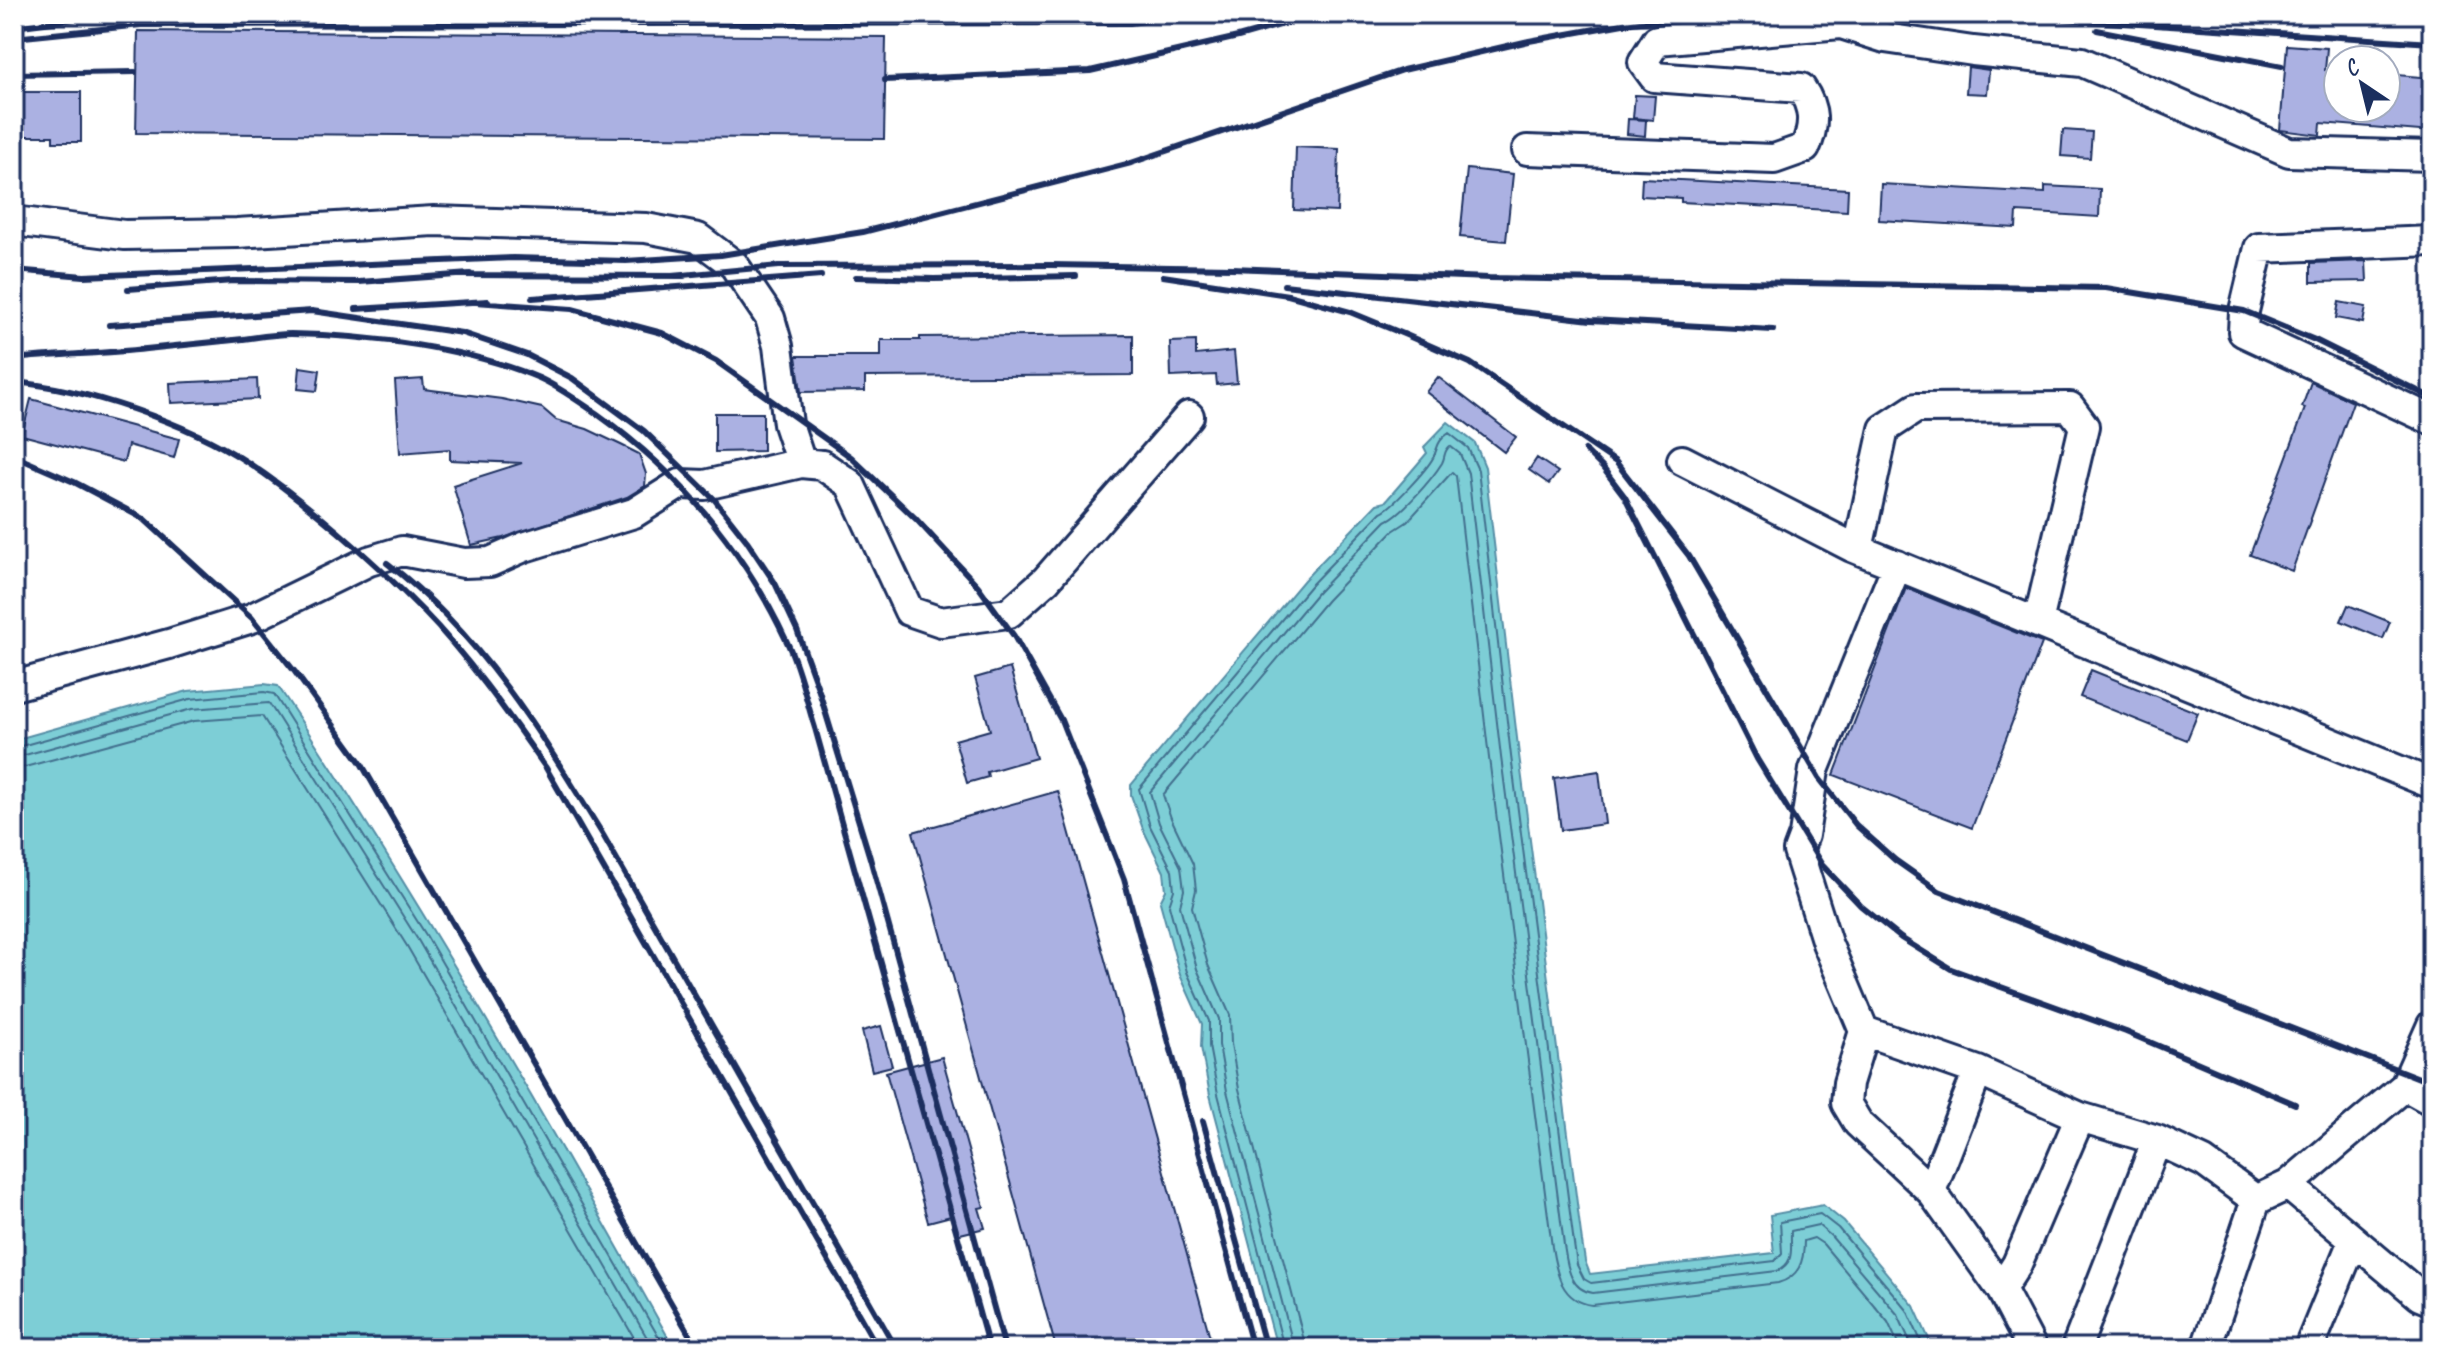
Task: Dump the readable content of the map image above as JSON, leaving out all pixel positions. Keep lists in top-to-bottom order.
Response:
{
  "north": "top left"
}
